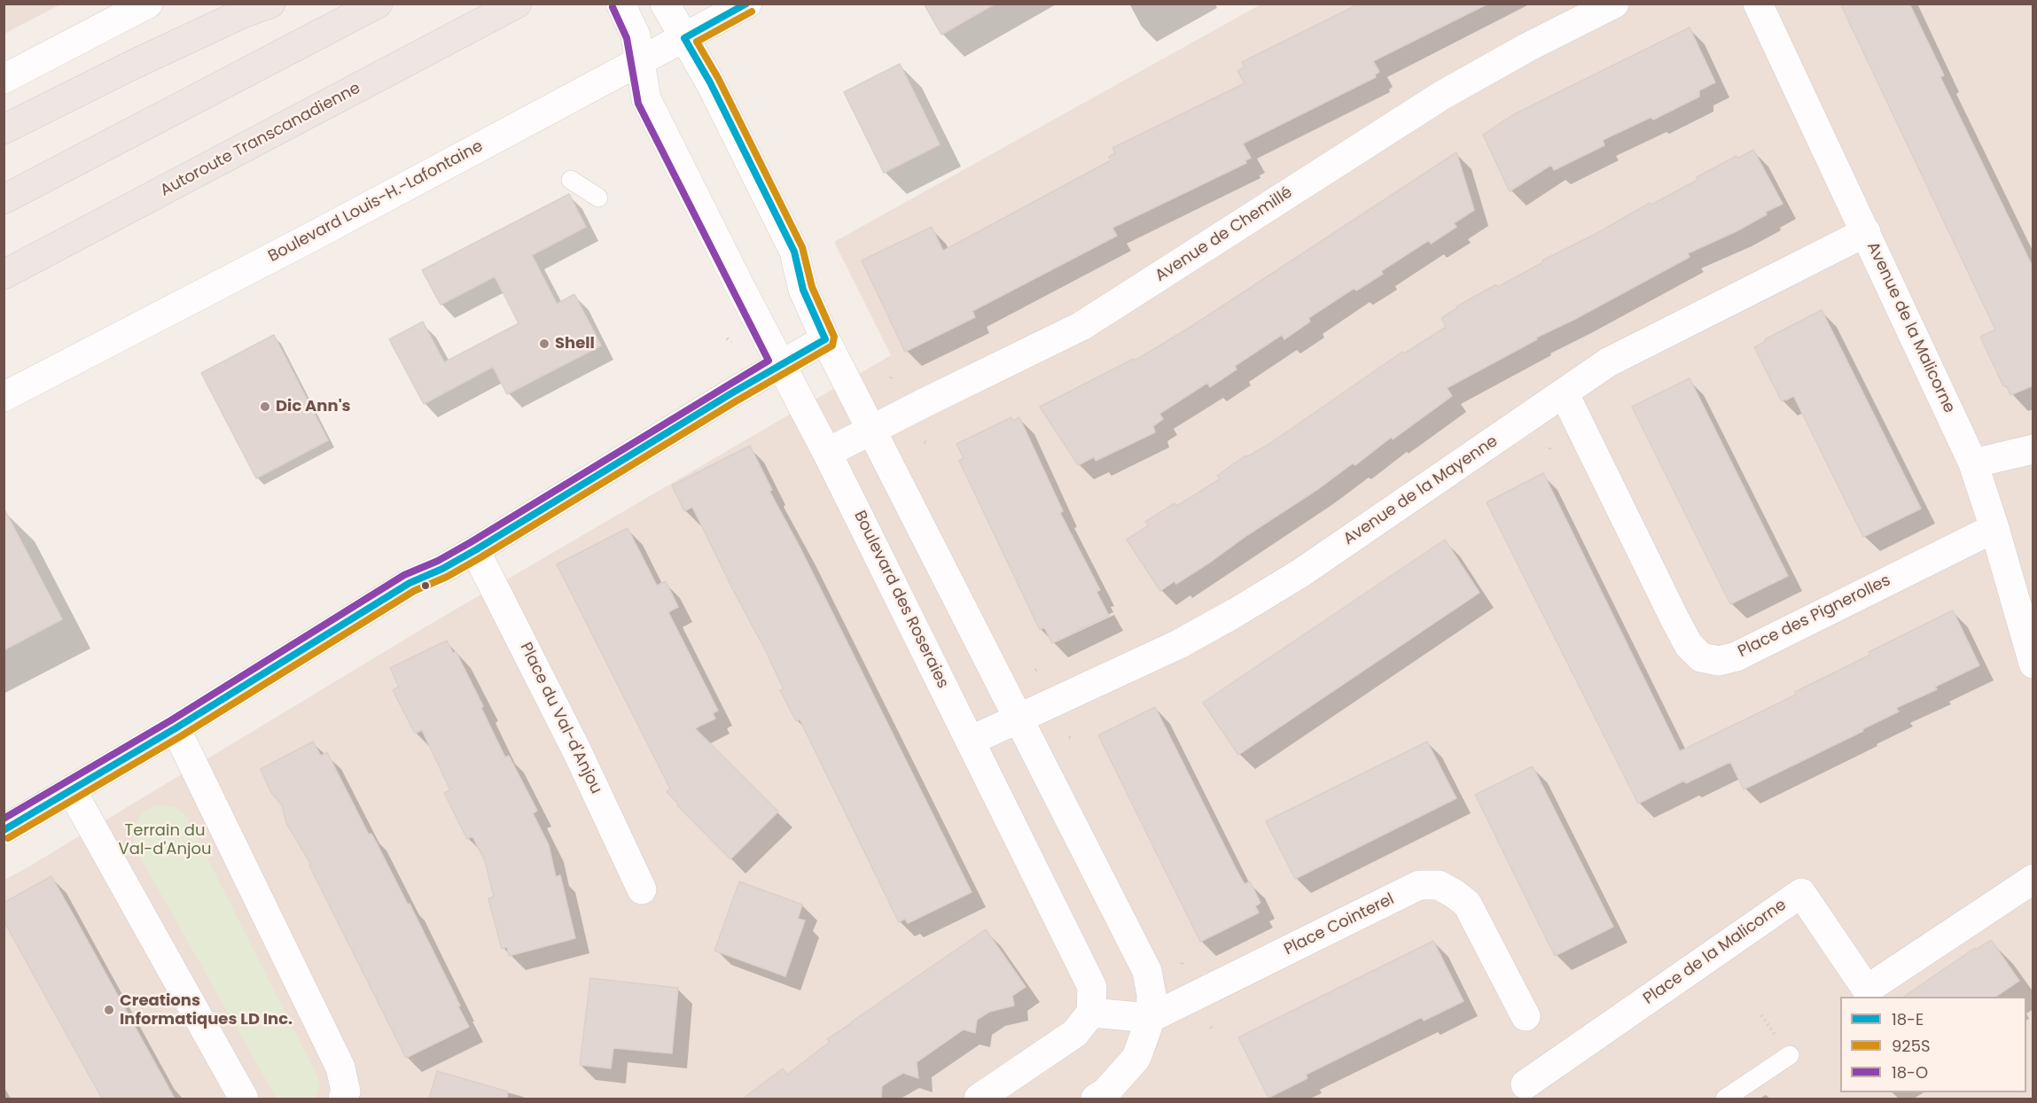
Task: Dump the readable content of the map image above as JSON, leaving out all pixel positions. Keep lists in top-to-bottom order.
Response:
{
  "streets": {
    "highway": ["Autoroute Transcanadienne"],
    "street": [
      "Boulevard Louis-H.-Lafontaine",
      "Avenue de Chemillé",
      "Avenue de la Malicorne",
      "Avenue de la Mayenne",
      "Boulevard des Roseraies",
      "Place des Pignerolles",
      "Place du Val-d'Anjou",
      "Place Cointerel",
      "Place de la Malicorne"
    ]
  },
  "crossings": [
    ["Boulevard Louis-H.-Lafontaine", "Boulevard des Roseraies"],
    ["Avenue de Chemillé", "Boulevard des Roseraies"],
    ["Avenue de la Malicorne", "Avenue de la Mayenne"],
    ["Avenue de la Malicorne", "Place des Pignerolles"],
    ["Avenue de la Mayenne", "Boulevard des Roseraies"],
    ["Avenue de la Mayenne", "Place des Pignerolles"]
  ],
  "parks": ["Terrain du Val-d'Anjou"],
  "places": ["Shell", "Dic Ann's", "Creations Informatiques LD Inc."],
  "lines": ["transit line 18-E", "transit line 18-O", "transit line 925S"],
  "legend": ["18-E", "925S", "18-O"]
}
